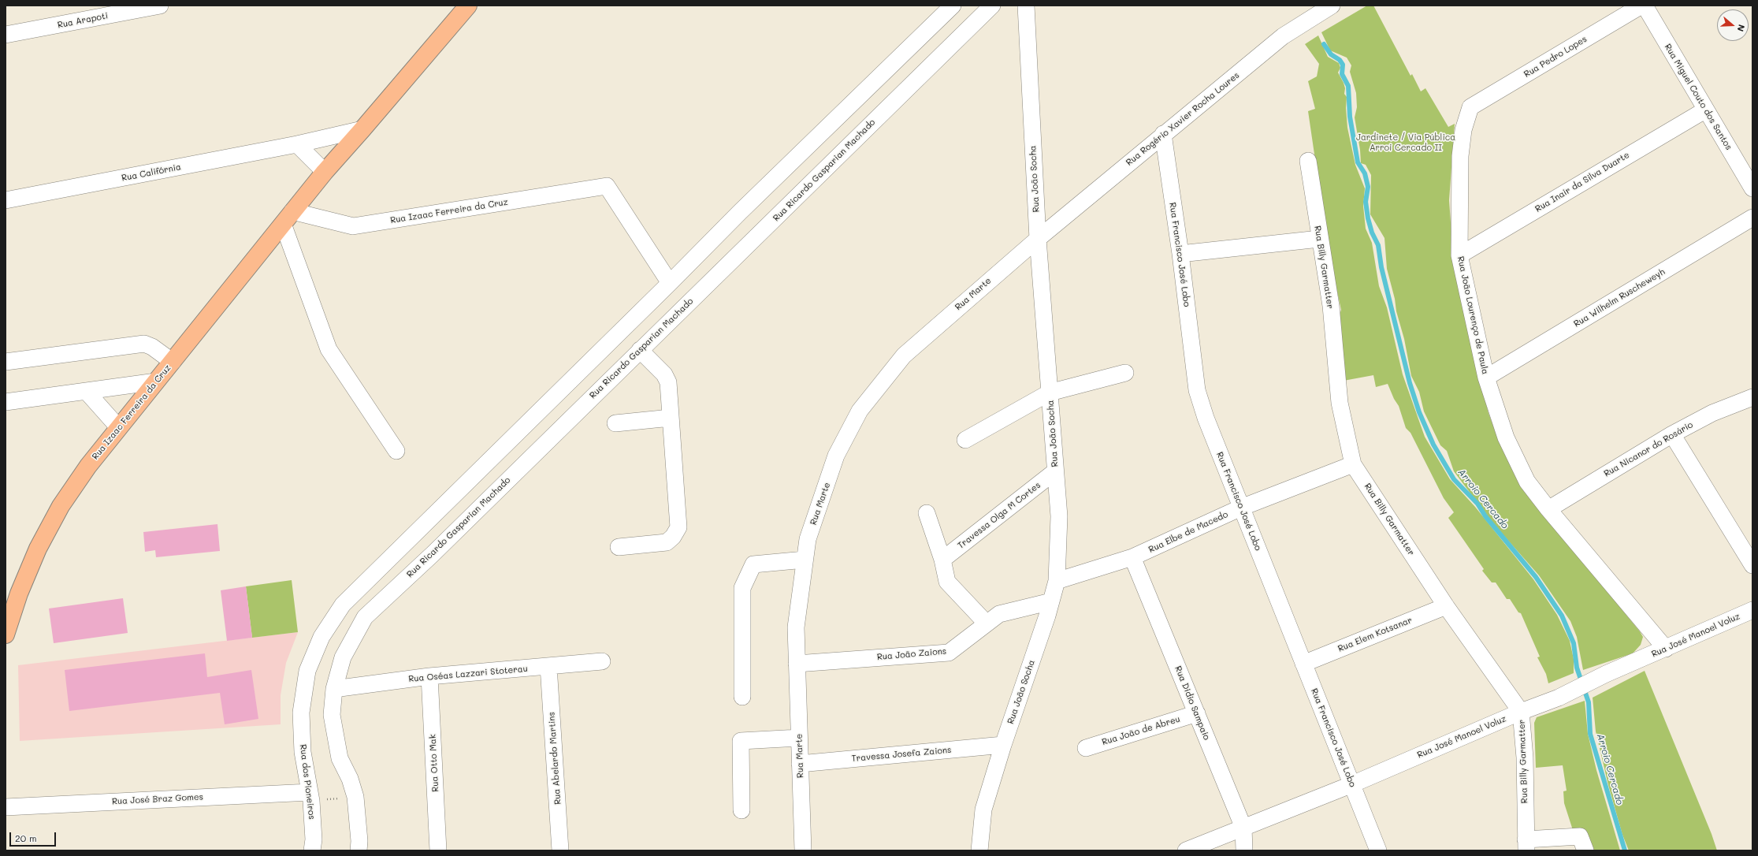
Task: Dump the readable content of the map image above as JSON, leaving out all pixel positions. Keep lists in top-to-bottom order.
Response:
{
  "streets": {
    "main road": ["Rua Izaac Ferreira da Cruz"],
    "street": [
      "Rua Arapoti",
      "Rua Pedro Lopes",
      "Rua Miguel Couto dos Santos",
      "Rua Rogério Xavier Rocha Loures",
      "Rua Ricardo Gasparian Machado",
      "Rua Califórnia",
      "Rua João Socha",
      "Rua Inair da Silva Duarte",
      "Rua Francisco José Lobo",
      "Rua Billy Garmatter",
      "Rua Marte",
      "Rua Wilhelm Ruscheweyh",
      "Rua João Lourenço de Paula",
      "Rua Nicanor do Rosário",
      "Travessa Olga M Cortes",
      "Rua Elbe de Macedo",
      "Rua Elem Kotsanar",
      "Rua José Manoel Voluz",
      "Rua João Zaions",
      "Rua Oséas Lazzari Stoterau",
      "Rua Didio Sampaio",
      "Rua João de Abreu",
      "Travessa Josefa Zaions",
      "Rua Abelardo Martins",
      "Rua Otto Mak",
      "Rua dos Pioneiros",
      "Rua José Braz Gomes"
    ]
  },
  "crossings": [
    ["Rua Pedro Lopes", "Rua João Lourenço de Paula"],
    ["Rua Miguel Couto dos Santos", "Rua Inair da Silva Duarte"],
    ["Rua Rogério Xavier Rocha Loures", "Rua João Socha"],
    ["Rua Rogério Xavier Rocha Loures", "Rua Francisco José Lobo"],
    ["Rua Rogério Xavier Rocha Loures", "Rua Marte"],
    ["Rua Ricardo Gasparian Machado", "Rua Oséas Lazzari Stoterau"],
    ["Rua Califórnia", "Rua Izaac Ferreira da Cruz"],
    ["Rua João Socha", "Rua Marte"],
    ["Rua João Socha", "Travessa Olga M Cortes"],
    ["Rua João Socha", "Rua Elbe de Macedo"],
    ["Rua João Socha", "Rua João Zaions"],
    ["Rua João Socha", "Travessa Josefa Zaions"],
    ["Rua Inair da Silva Duarte", "Rua João Lourenço de Paula"],
    ["Rua Izaac Ferreira da Cruz", "Rua dos Pioneiros"],
    ["Rua Francisco José Lobo", "Rua Elbe de Macedo"],
    ["Rua Francisco José Lobo", "Rua Elem Kotsanar"],
    ["Rua Francisco José Lobo", "Rua José Manoel Voluz"],
    ["Rua Billy Garmatter", "Rua Elbe de Macedo"],
    ["Rua Billy Garmatter", "Rua Elem Kotsanar"],
    ["Rua Billy Garmatter", "Rua José Manoel Voluz"],
    ["Rua Marte", "Rua João Zaions"],
    ["Rua Marte", "Travessa Josefa Zaions"],
    ["Rua Wilhelm Ruscheweyh", "Rua João Lourenço de Paula"],
    ["Rua João Lourenço de Paula", "Rua Nicanor do Rosário"],
    ["Rua João Lourenço de Paula", "Rua José Manoel Voluz"],
    ["Rua Elbe de Macedo", "Rua Didio Sampaio"],
    ["Rua José Manoel Voluz", "Rua Didio Sampaio"],
    ["Rua Oséas Lazzari Stoterau", "Rua Abelardo Martins"],
    ["Rua Oséas Lazzari Stoterau", "Rua Otto Mak"],
    ["Rua Didio Sampaio", "Rua João de Abreu"],
    ["Rua dos Pioneiros", "Rua José Braz Gomes"]
  ],
  "water": ["Arroio Cercado"],
  "parks": ["Jardinete / Via Pública Arroi Cercado II"],
  "scale_bar": "20 m",
  "north": "right"
}
